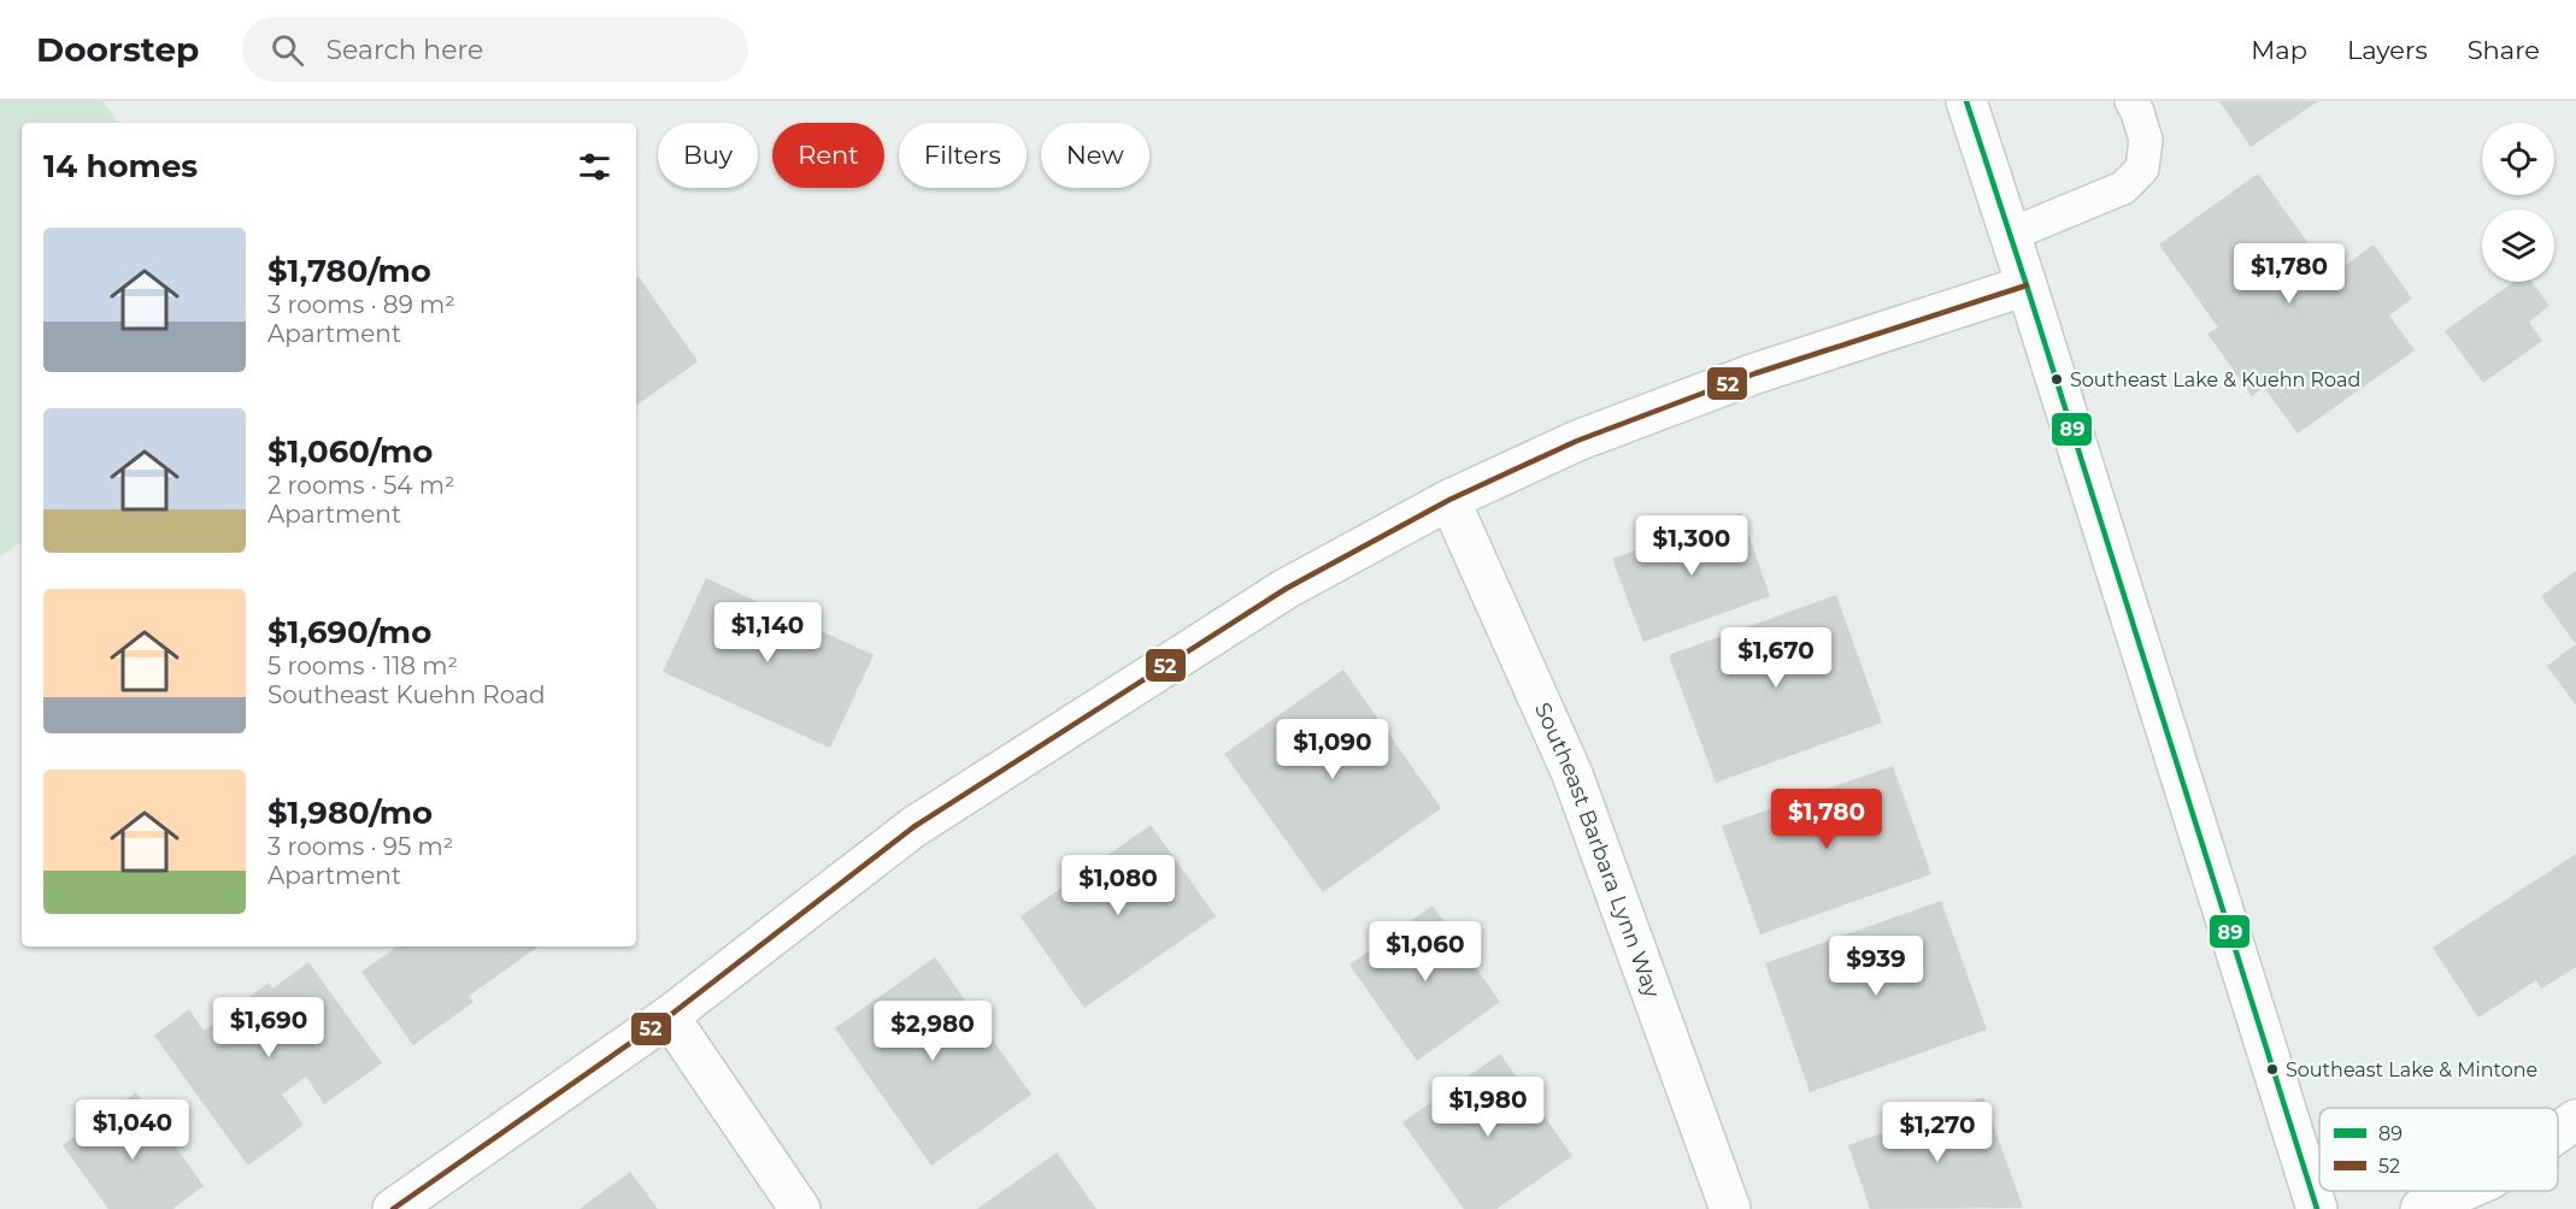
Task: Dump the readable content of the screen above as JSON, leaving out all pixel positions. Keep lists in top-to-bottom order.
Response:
{
  "streets": {
    "street": ["Southeast Barbara Lynn Way"]
  },
  "places": ["Southeast Lake & Kuehn Road", "Southeast Lake & Mintone"],
  "lines": ["transit line 89", "transit line 52"],
  "legend": ["89", "52"],
  "page": {
    "header": "Doorstep",
    "search": "Search here",
    "nav": ["Map", "Layers", "Share"],
    "chip": [
      "Buy",
      "Rent",
      "Filters",
      "New"
    ],
    "heading": "14 homes",
    "list": [
      {
        "name": "$1,780/mo",
        "note": "3 rooms · 89 m² · Apartment"
      },
      {
        "name": "$1,060/mo",
        "note": "2 rooms · 54 m² · Apartment"
      },
      {
        "name": "$1,690/mo",
        "note": "5 rooms · 118 m² · Southeast Kuehn Road"
      },
      {
        "name": "$1,980/mo",
        "note": "3 rooms · 95 m² · Apartment"
      }
    ],
    "price": [
      "$1,780",
      "$1,300",
      "$1,140",
      "$1,670",
      "$1,090",
      "$1,780",
      "$1,080",
      "$1,060",
      "$939",
      "$1,690",
      "$2,980",
      "$1,980",
      "$1,040",
      "$1,270"
    ]
  }
}
